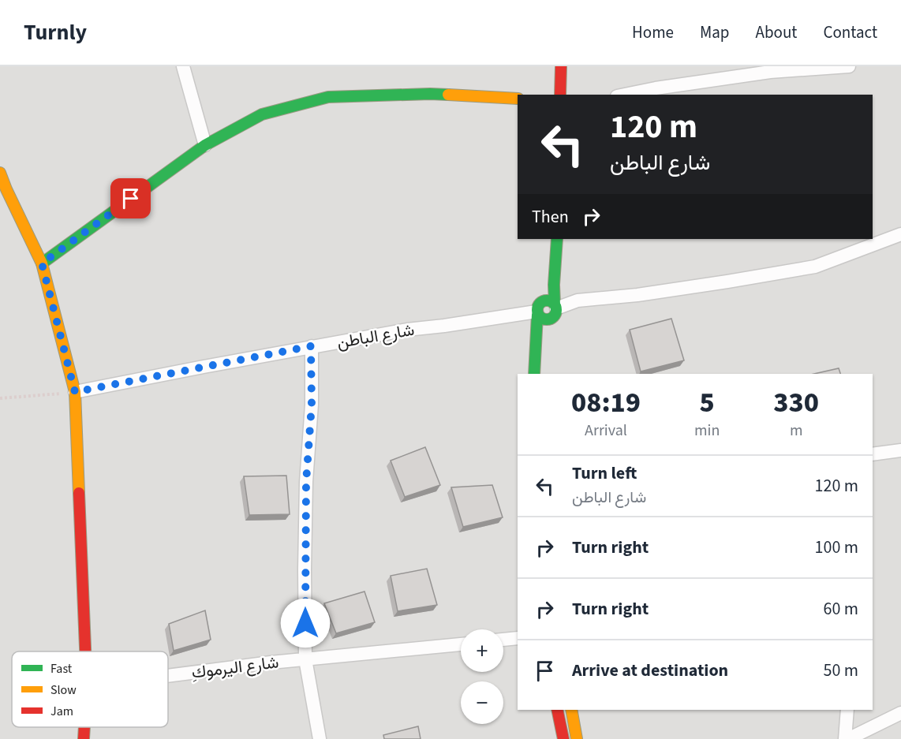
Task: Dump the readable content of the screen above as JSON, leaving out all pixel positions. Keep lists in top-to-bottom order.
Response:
{
  "streets": {
    "street": ["شارع الباطن", "ِشارع اليرموك"]
  },
  "legend": ["Fast", "Slow", "Jam"],
  "page": {
    "header": "Turnly",
    "nav": [
      "Home",
      "Map",
      "About",
      "Contact"
    ],
    "turn": ["120 m", "شارع الباطن"],
    "then": "Then",
    "eta": [
      "08:19",
      "Arrival",
      "5",
      "min",
      "330",
      "m"
    ],
    "list": [
      {
        "name": "Turn left",
        "note": "شارع الباطن",
        "value": "120 m"
      },
      {
        "name": "Turn right",
        "value": "100 m"
      },
      {
        "name": "Turn right",
        "value": "60 m"
      },
      {
        "name": "Arrive at destination",
        "value": "50 m"
      }
    ],
    "map_buttons": ["+", "−"]
  }
}
